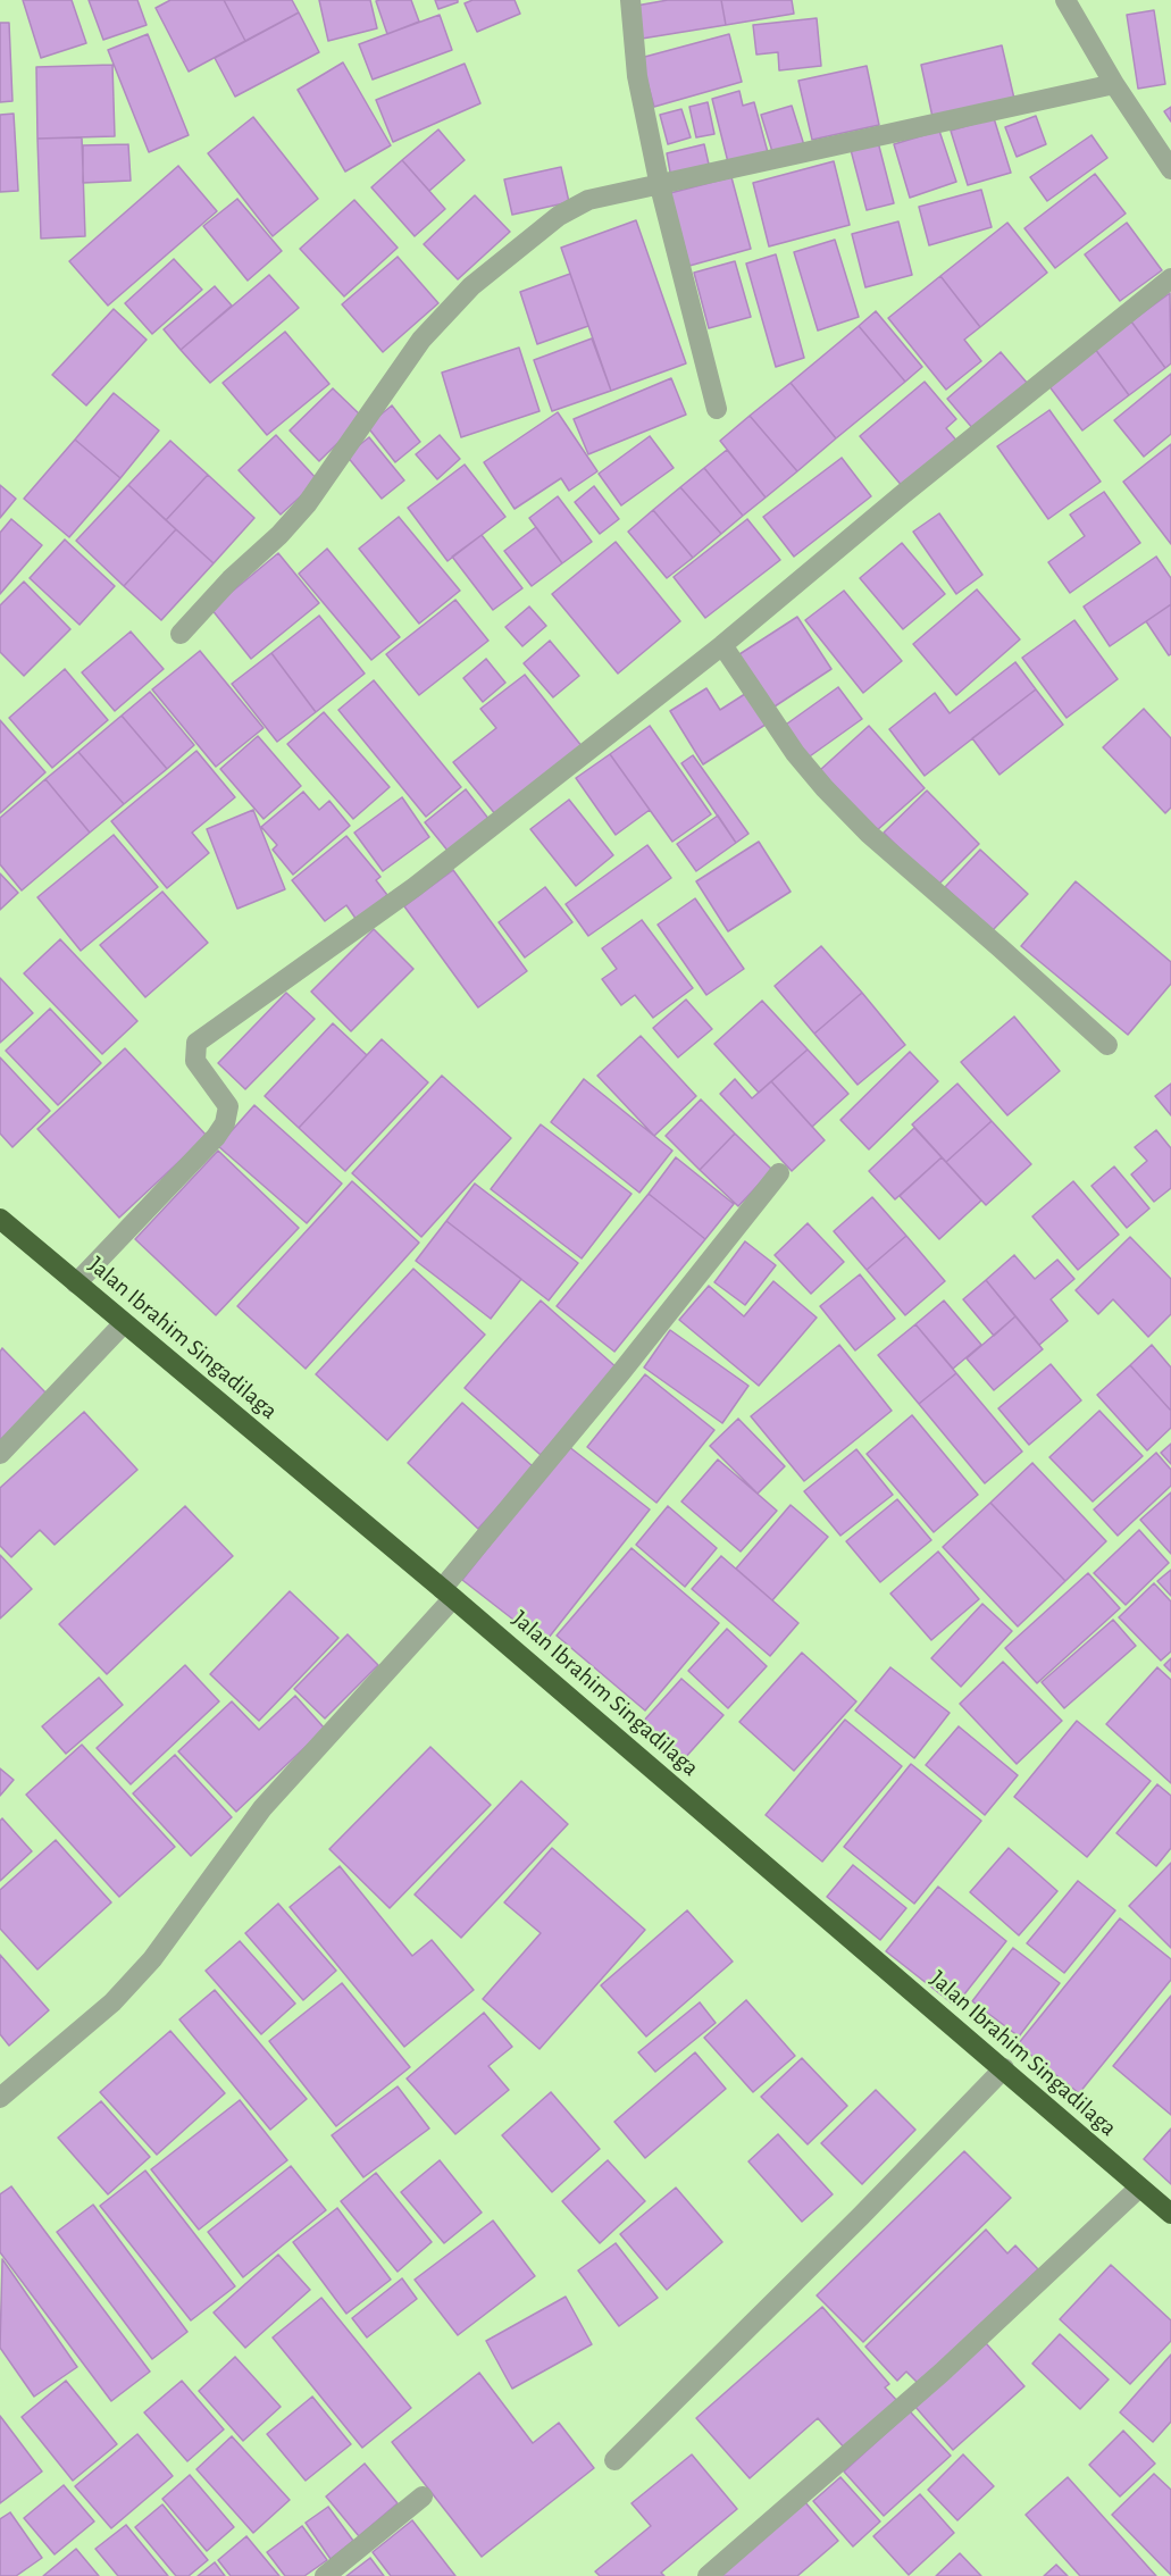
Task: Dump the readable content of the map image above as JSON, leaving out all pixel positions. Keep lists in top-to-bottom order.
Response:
{
  "streets": {
    "highway": ["Jalan Ibrahim Singadilaga"]
  }
}
